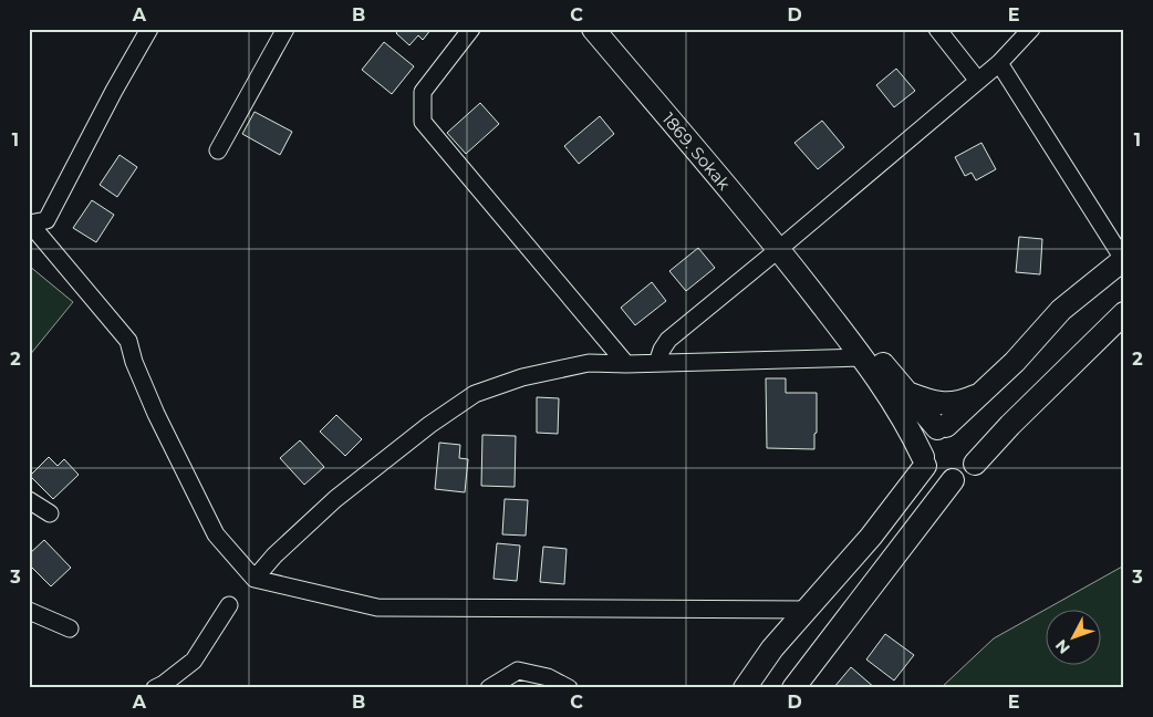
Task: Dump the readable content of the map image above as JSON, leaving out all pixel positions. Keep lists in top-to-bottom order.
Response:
{
  "streets": {
    "main road": ["1869. Sokak"]
  },
  "north": "bottom left",
  "grid": {
    "columns": [
      "A",
      "B",
      "C",
      "D",
      "E"
    ],
    "rows": ["1", "2", "3"]
  }
}
